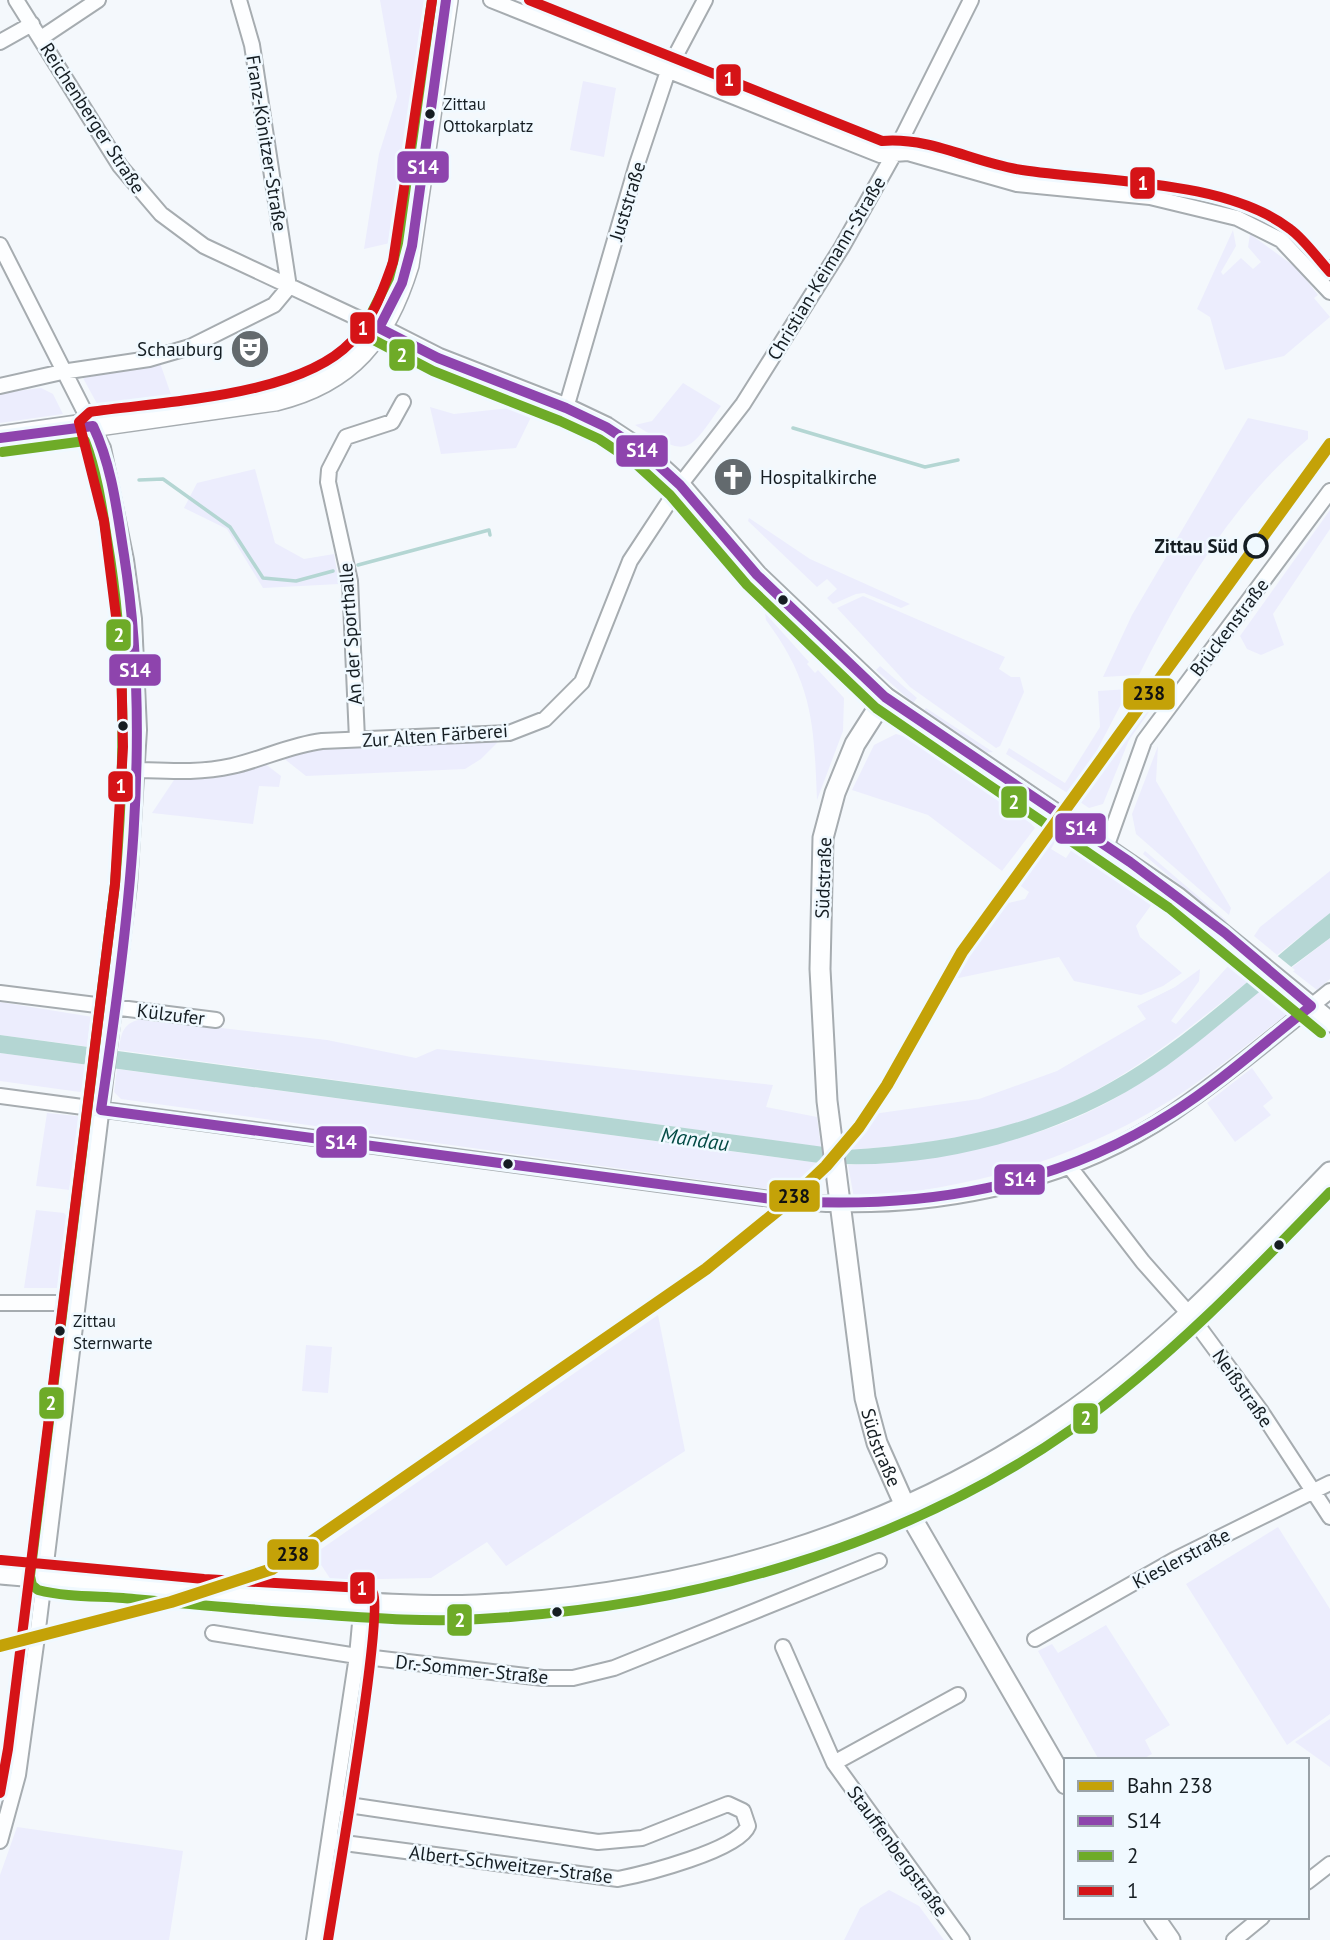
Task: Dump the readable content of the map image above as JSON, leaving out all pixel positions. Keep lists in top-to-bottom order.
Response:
{
  "streets": {
    "main road": ["Südstraße"],
    "street": [
      "Reichenberger Straße",
      "Franz-Könitzer-Straße",
      "Juststraße",
      "Christian-Keimann-Straße",
      "Brückenstraße",
      "An der Sporthalle",
      "Zur Alten Färberei",
      "Külzufer",
      "Neißstraße",
      "Kieslerstraße",
      "Dr.-Sommer-Straße",
      "Stauffenbergstraße",
      "Albert-Schweitzer-Straße"
    ]
  },
  "crossings": [
    ["Reichenberger Straße", "Franz-Könitzer-Straße"],
    ["Christian-Keimann-Straße", "Zur Alten Färberei"],
    ["An der Sporthalle", "Zur Alten Färberei"],
    ["Neißstraße", "Kieslerstraße"]
  ],
  "water": ["Mandau"],
  "places": {
    "other": ["Zittau Ottokarplatz", "Zittau Süd", "Zittau Sternwarte"],
    "theatre": ["Schauburg"],
    "church": ["Hospitalkirche"]
  },
  "lines": [
    "transit line S14",
    "transit line 2",
    "transit line 1",
    "rail line 238"
  ],
  "legend": [
    "Bahn 238",
    "S14",
    "2",
    "1"
  ]
}
